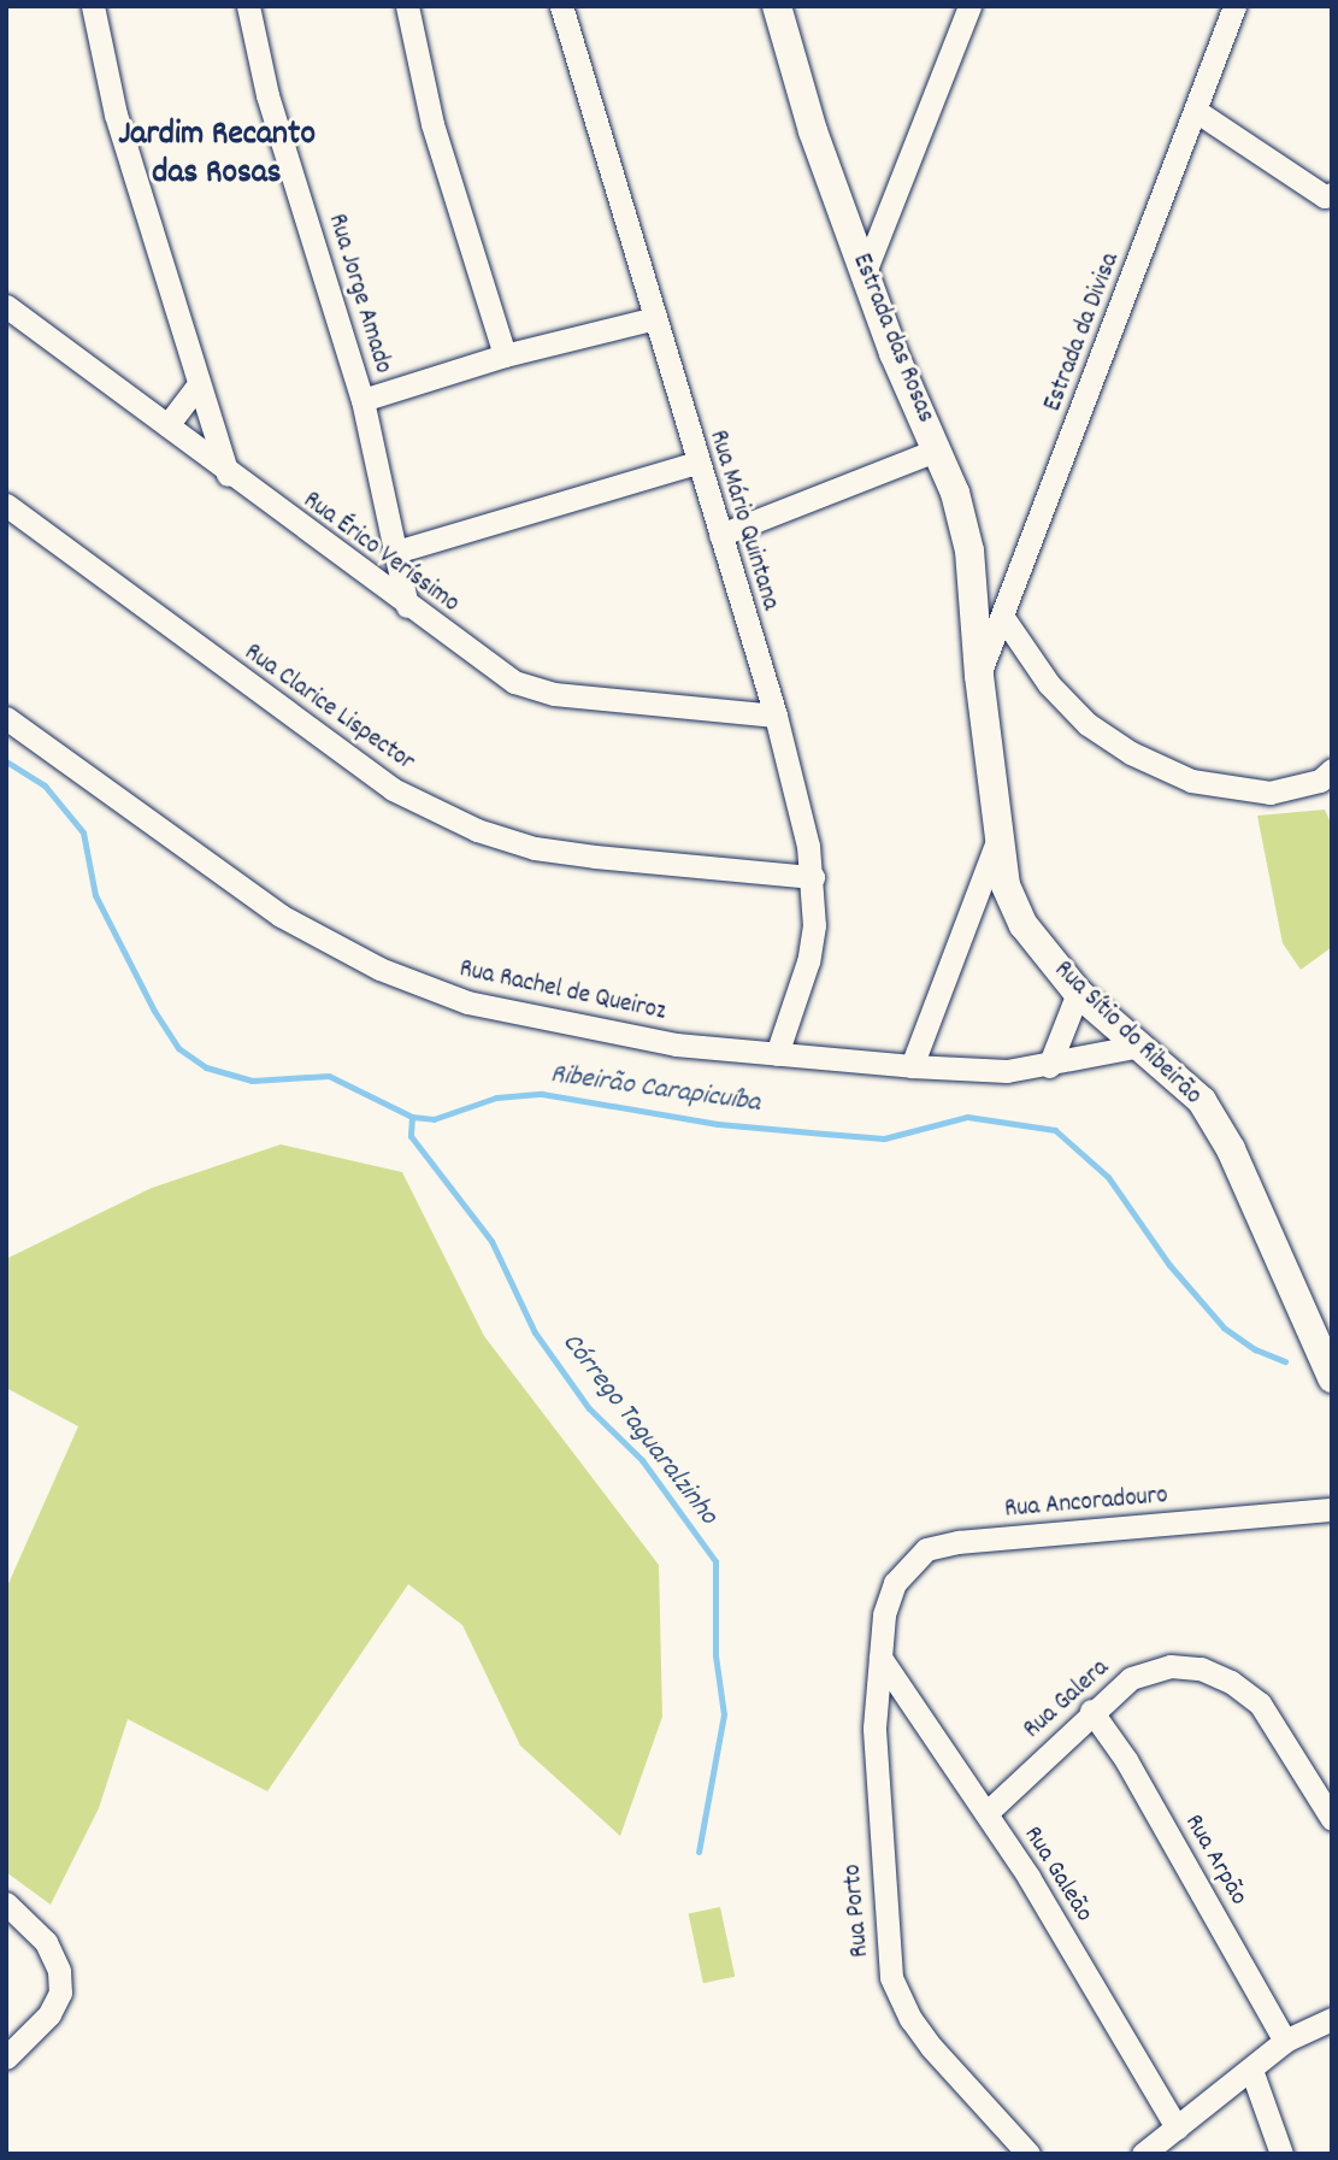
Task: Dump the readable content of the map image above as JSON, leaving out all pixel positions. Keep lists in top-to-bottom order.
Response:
{
  "streets": {
    "main road": ["Estrada das Rosas", "Rua Sítio do Ribeirão"],
    "street": [
      "Rua Jorge Amado",
      "Estrada da Divisa",
      "Rua Mário Quintana",
      "Rua Érico Veríssimo",
      "Rua Clarice Lispector",
      "Rua Rachel de Queiroz",
      "Rua Ancoradouro",
      "Rua Galera",
      "Rua Arpão",
      "Rua Galeão",
      "Rua Porto"
    ]
  },
  "crossings": [
    ["Rua Jorge Amado", "Rua Érico Veríssimo"],
    ["Estrada da Divisa", "Estrada das Rosas"],
    ["Estrada da Divisa", "Rua Sítio do Ribeirão"],
    ["Estrada das Rosas", "Rua Sítio do Ribeirão"],
    ["Rua Mário Quintana", "Rua Érico Veríssimo"],
    ["Rua Mário Quintana", "Rua Clarice Lispector"],
    ["Rua Mário Quintana", "Rua Rachel de Queiroz"],
    ["Rua Rachel de Queiroz", "Rua Sítio do Ribeirão"],
    ["Rua Ancoradouro", "Rua Porto"],
    ["Rua Galera", "Rua Arpão"],
    ["Rua Galera", "Rua Galeão"],
    ["Rua Galeão", "Rua Porto"]
  ],
  "districts": ["Jardim Recanto das Rosas"],
  "water": ["Ribeirão Carapicuíba", "Córrego Taguaralzinho"]
}
